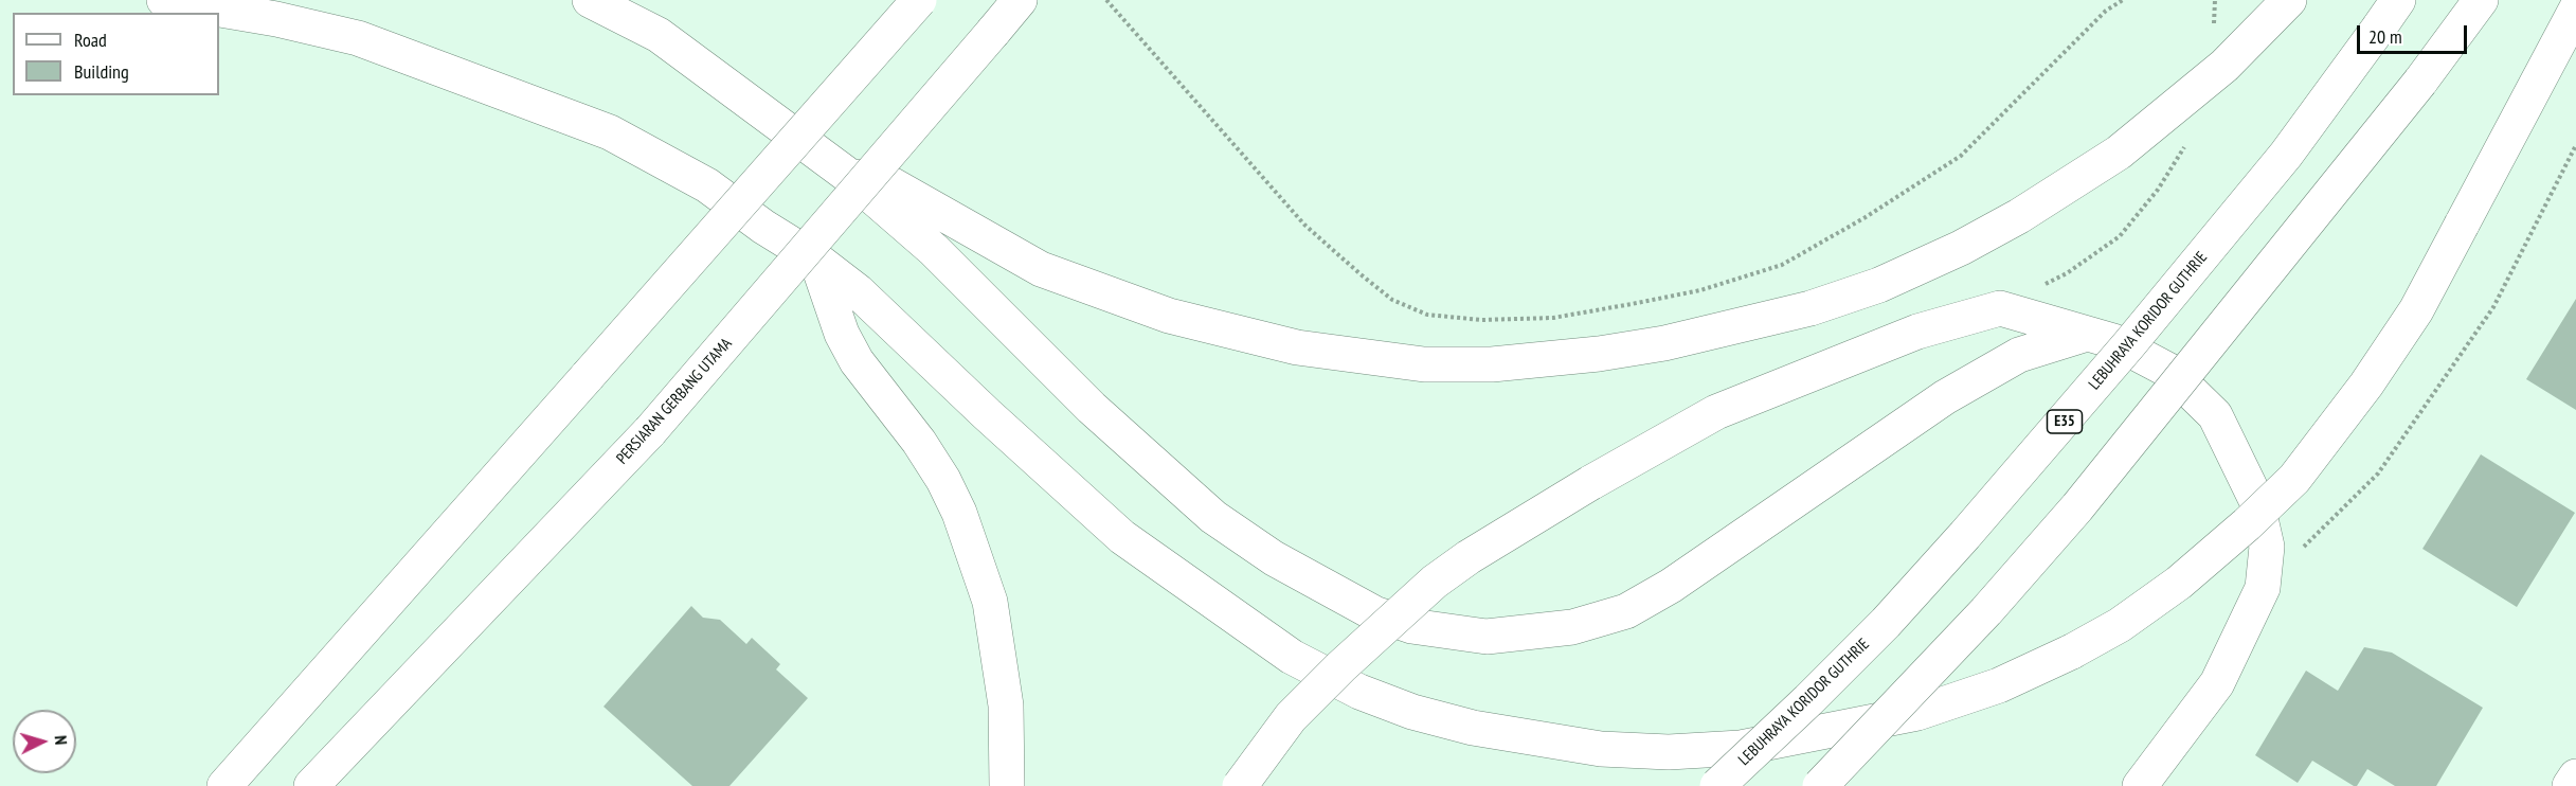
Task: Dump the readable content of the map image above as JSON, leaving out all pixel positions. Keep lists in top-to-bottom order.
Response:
{
  "streets": {
    "main road": ["LEBUHRAYA KORIDOR GUTHRIE", "PERSIARAN GERBANG UTAMA", "E35"]
  },
  "legend": ["Road", "Building"],
  "scale_bar": "20 m",
  "north": "right"
}
